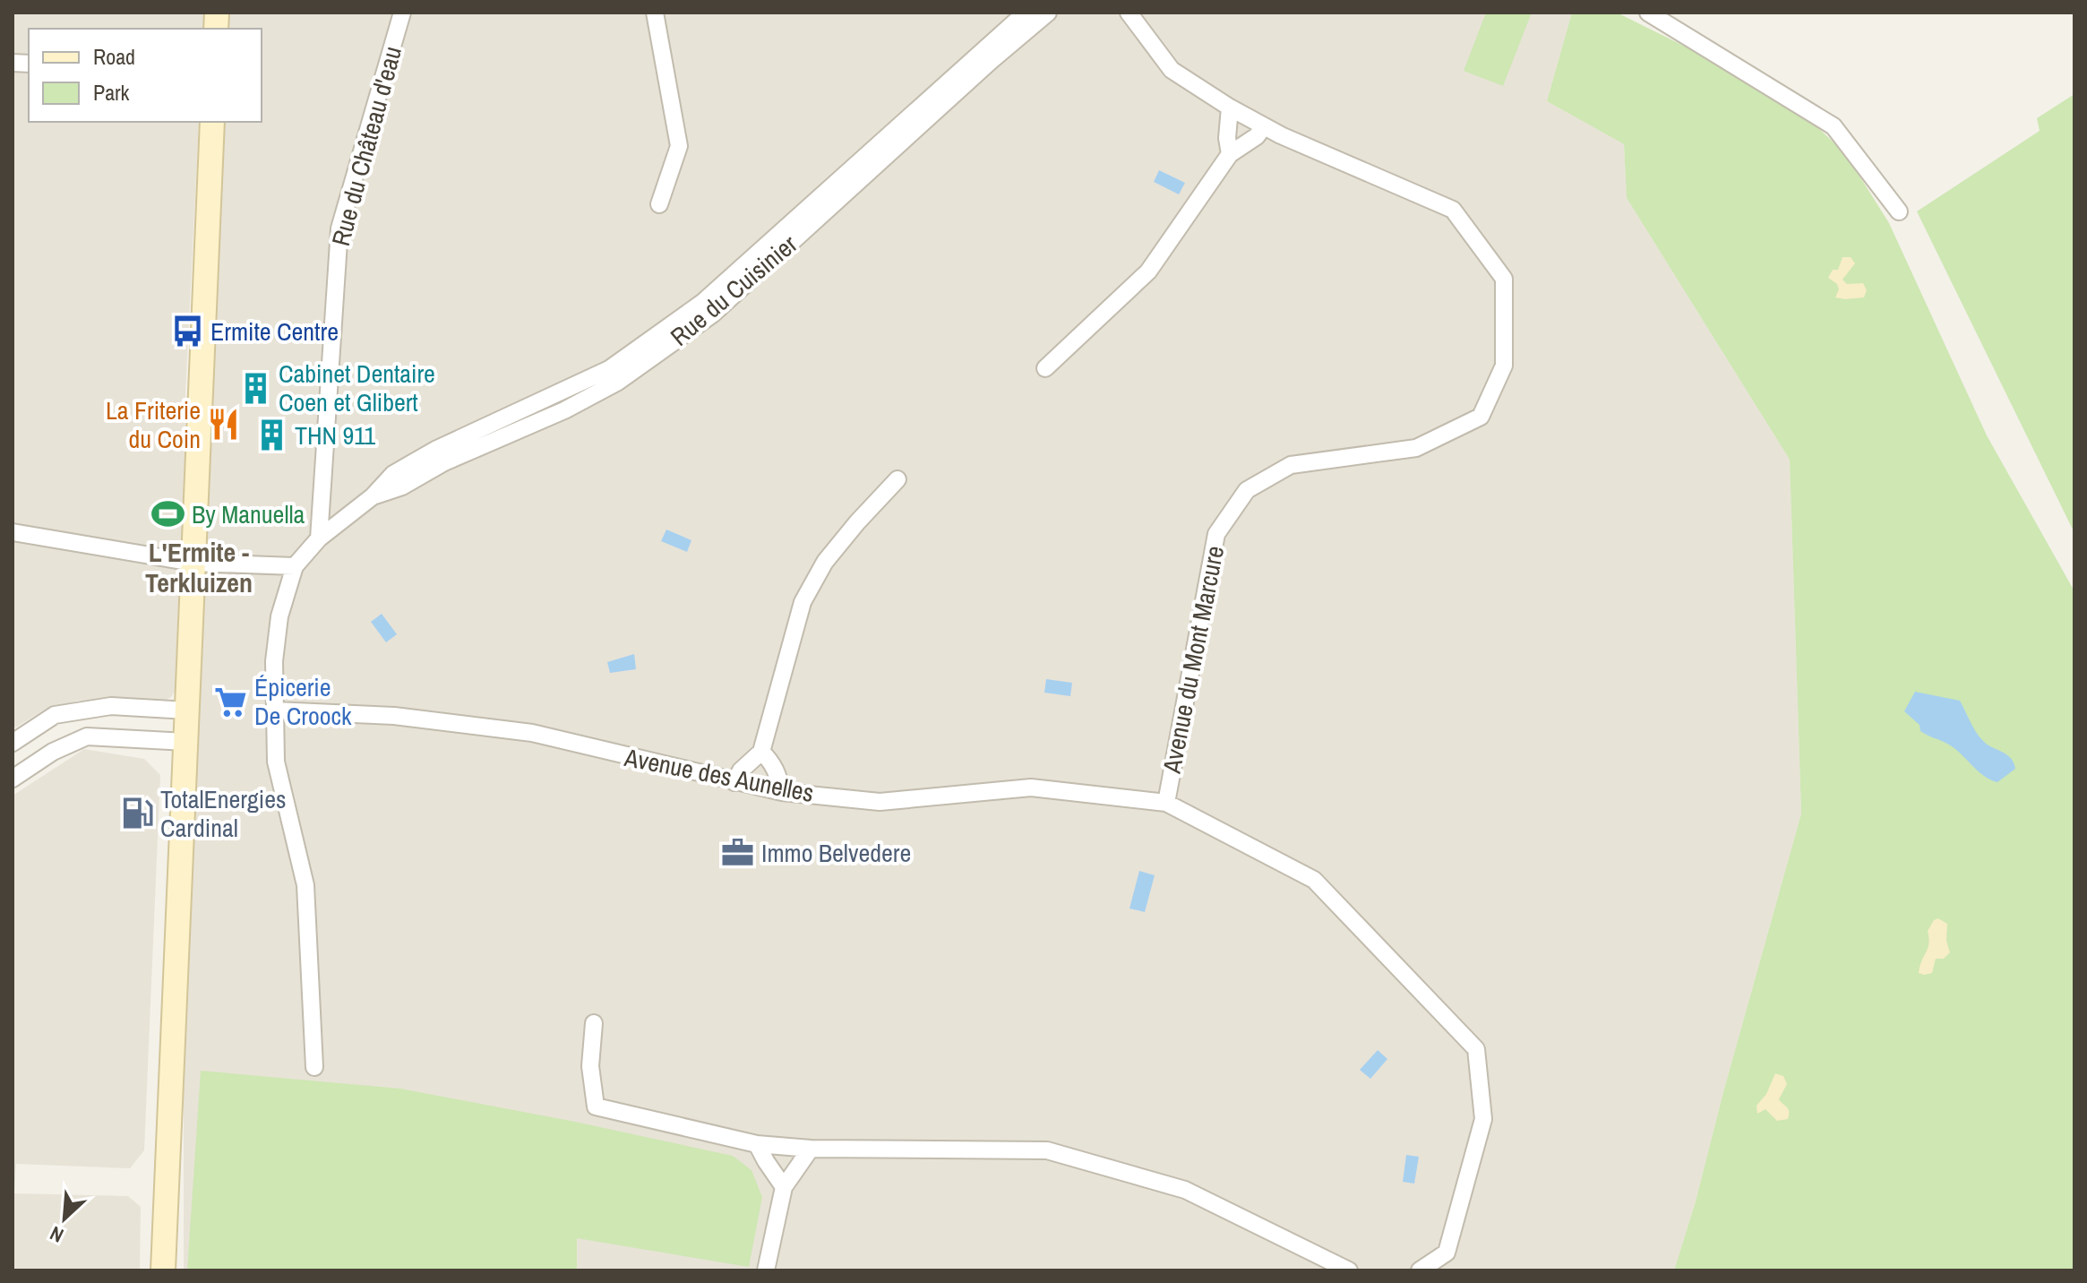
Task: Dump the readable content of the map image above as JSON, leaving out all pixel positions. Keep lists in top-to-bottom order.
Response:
{
  "streets": {
    "street": [
      "Rue du Château d'eau",
      "Rue du Cuisinier",
      "Avenue du Mont Marcure",
      "Avenue des Aunelles"
    ]
  },
  "crossings": [
    ["Rue du Château d'eau", "Rue du Cuisinier"],
    ["Avenue du Mont Marcure", "Avenue des Aunelles"]
  ],
  "districts": ["L'Ermite - Terkluizen"],
  "places": {
    "bus stop": ["Ermite Centre"],
    "building": ["Cabinet Dentaire Coen et Glibert", "THN 911"],
    "restaurant": ["La Friterie du Coin"],
    "sports": ["By Manuella"],
    "supermarket": ["Épicerie De Croock"],
    "fuel station": ["TotalEnergies Cardinal"],
    "office": ["Immo Belvedere"]
  },
  "legend": ["Road", "Park"],
  "north": "bottom left"
}
